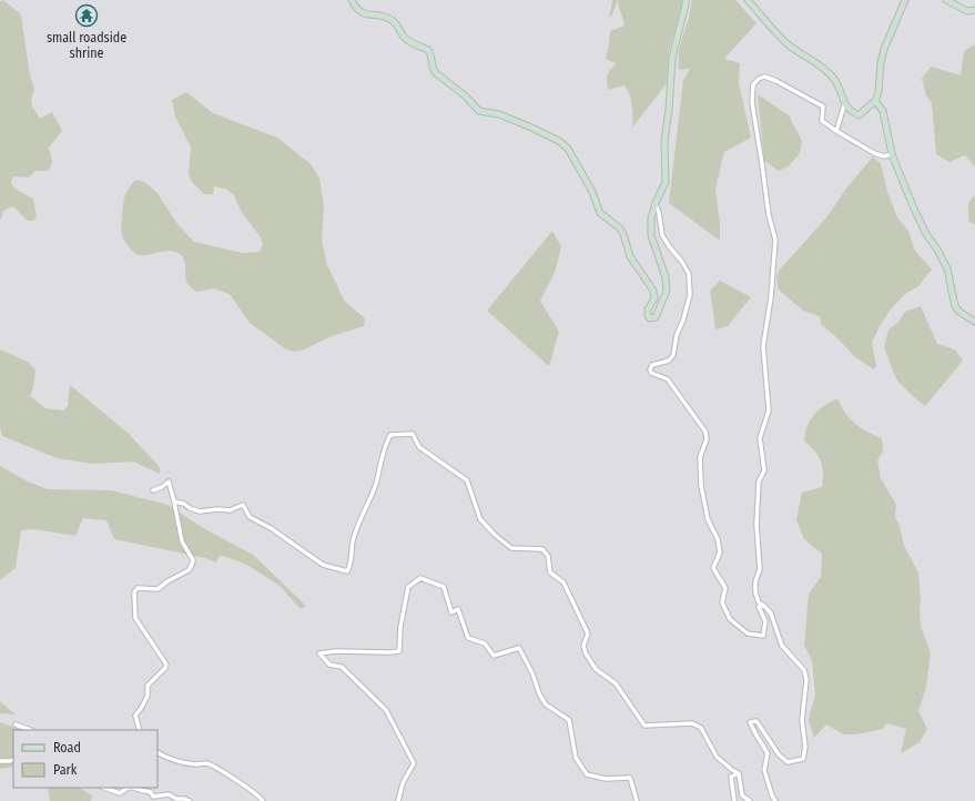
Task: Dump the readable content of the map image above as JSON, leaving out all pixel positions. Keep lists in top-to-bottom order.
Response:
{
  "places": {
    "temple": ["small roadside shrine"]
  },
  "legend": ["Road", "Park"]
}
